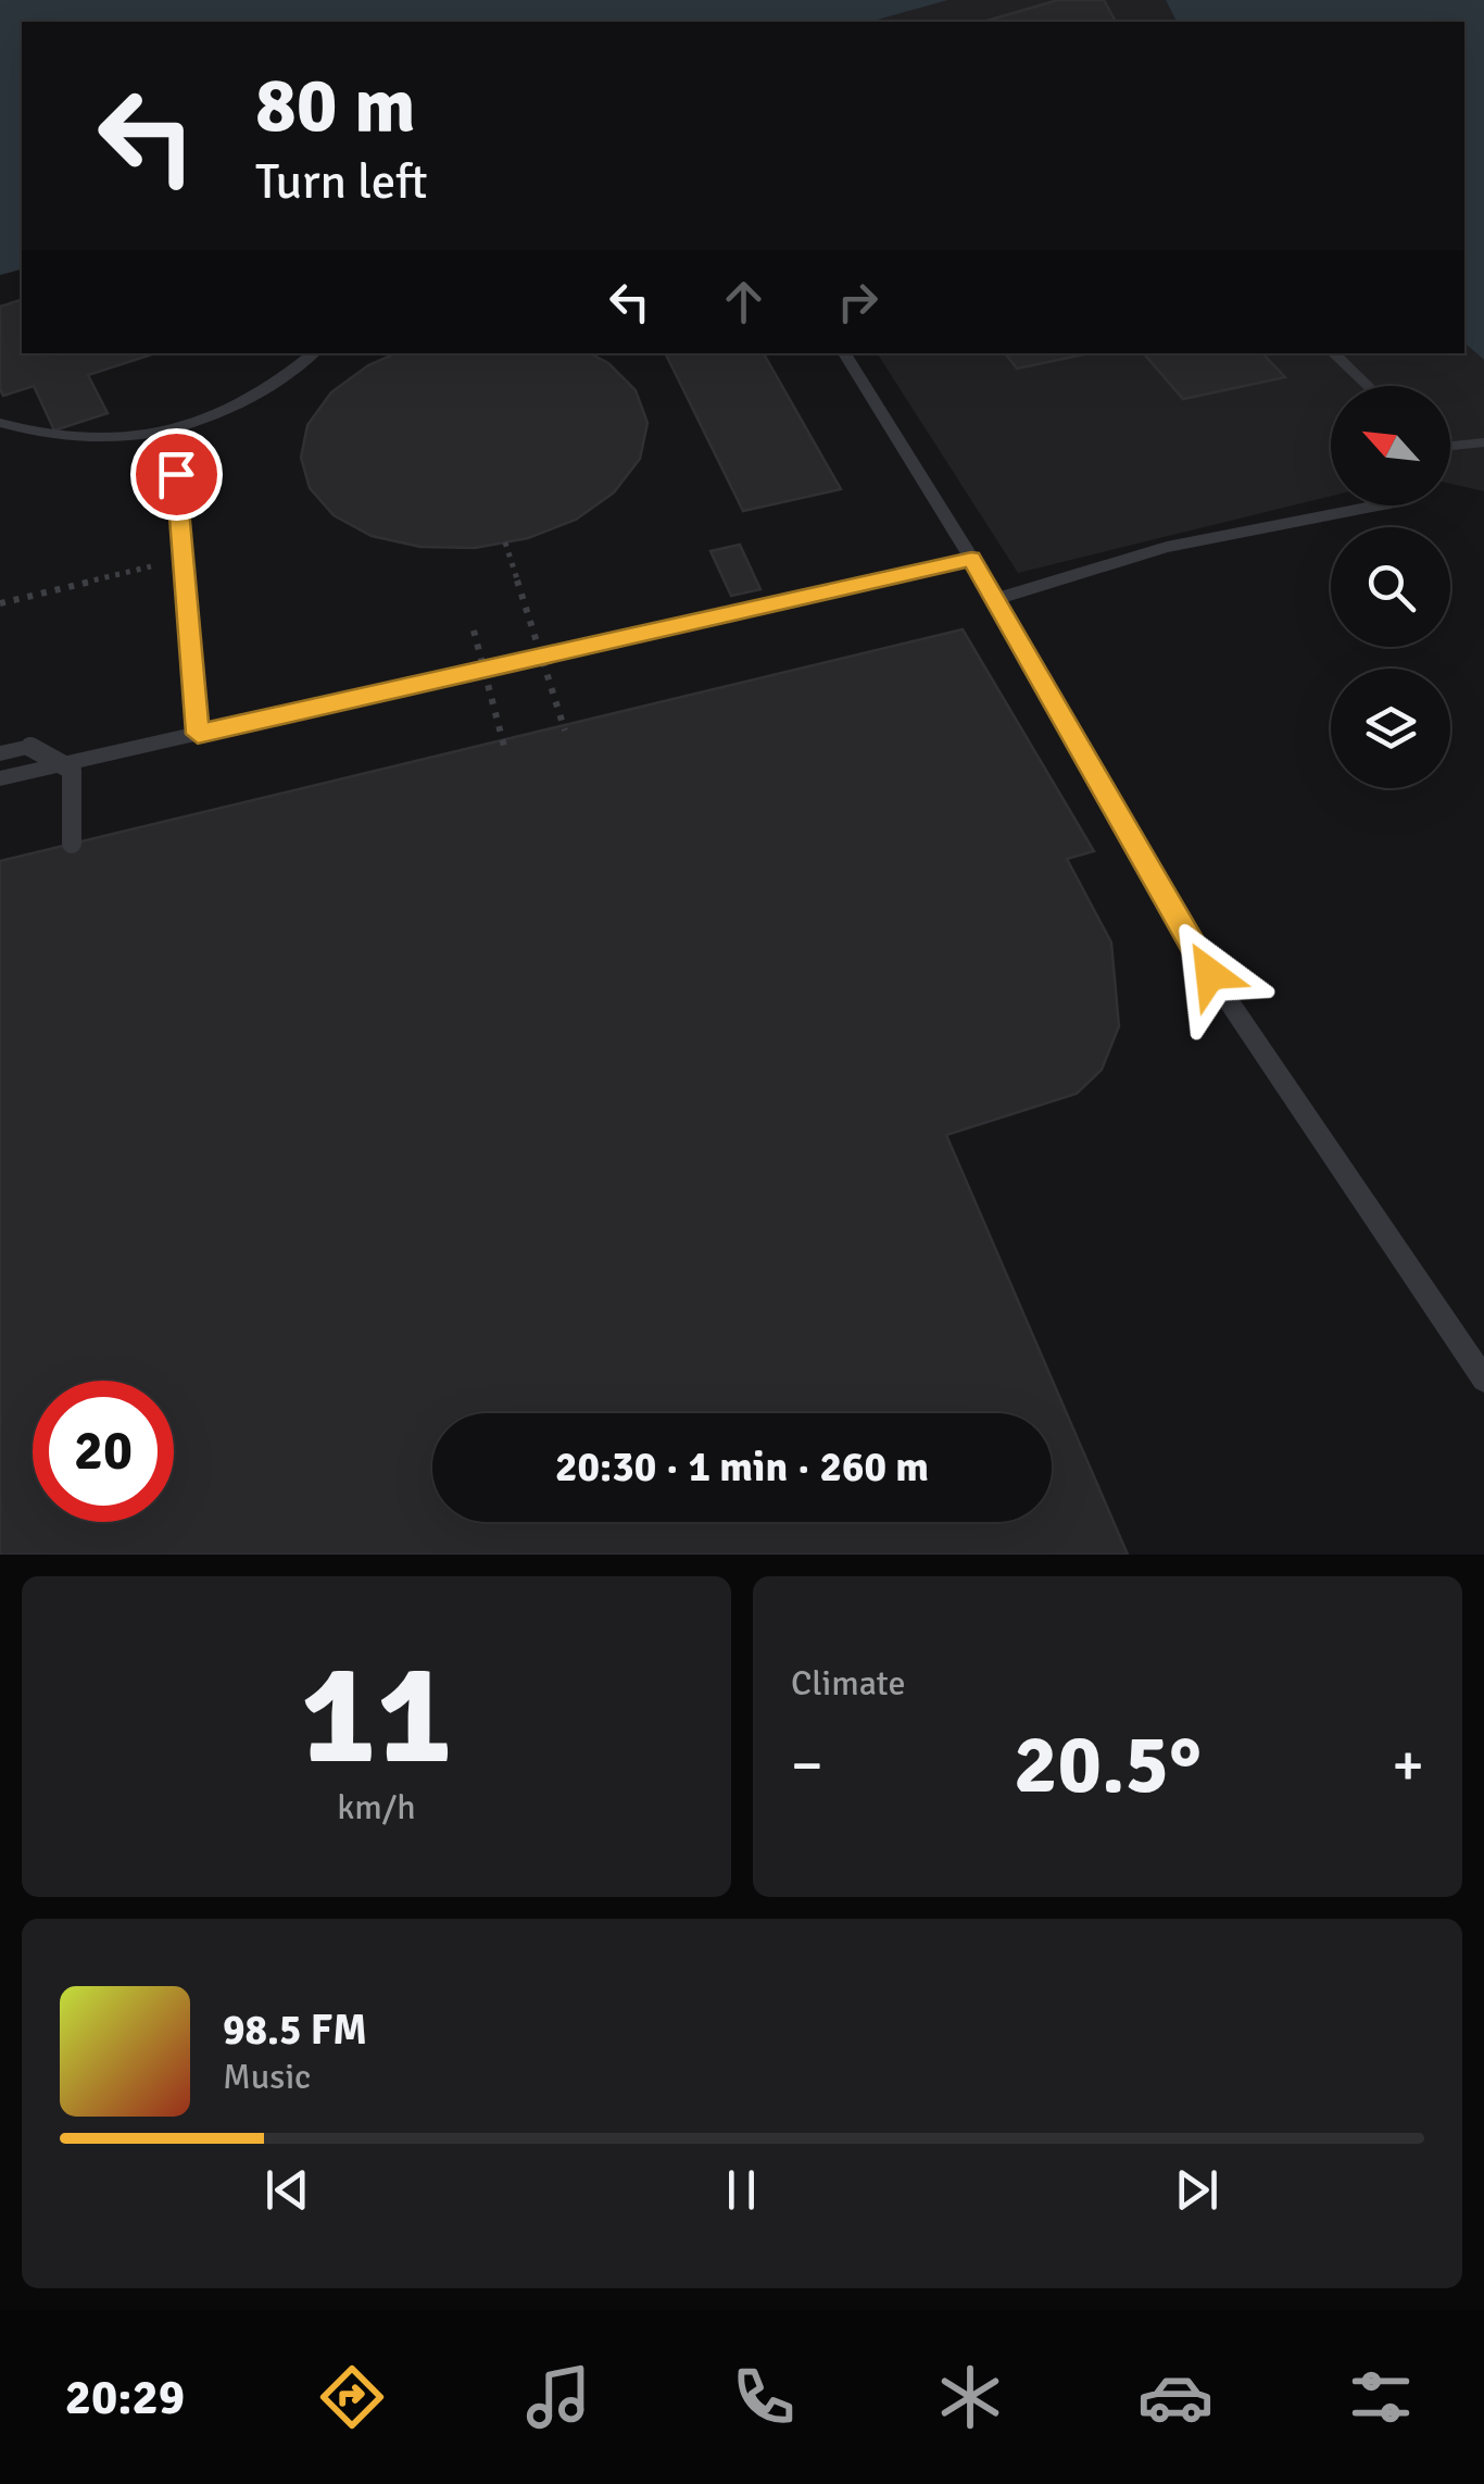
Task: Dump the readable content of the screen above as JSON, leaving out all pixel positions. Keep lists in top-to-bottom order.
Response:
{
  "north": "top left",
  "page": {
    "turn": ["80 m", "Turn left"],
    "limit": "20",
    "trip": "20:30 · 1 min · 260 m",
    "tile": [
      ["11", "km/h"],
      "Climate"
    ],
    "heat": ["−", "20.5°", "+"],
    "song": ["98.5 FM", "Music"],
    "tabs": "20:29"
  }
}
